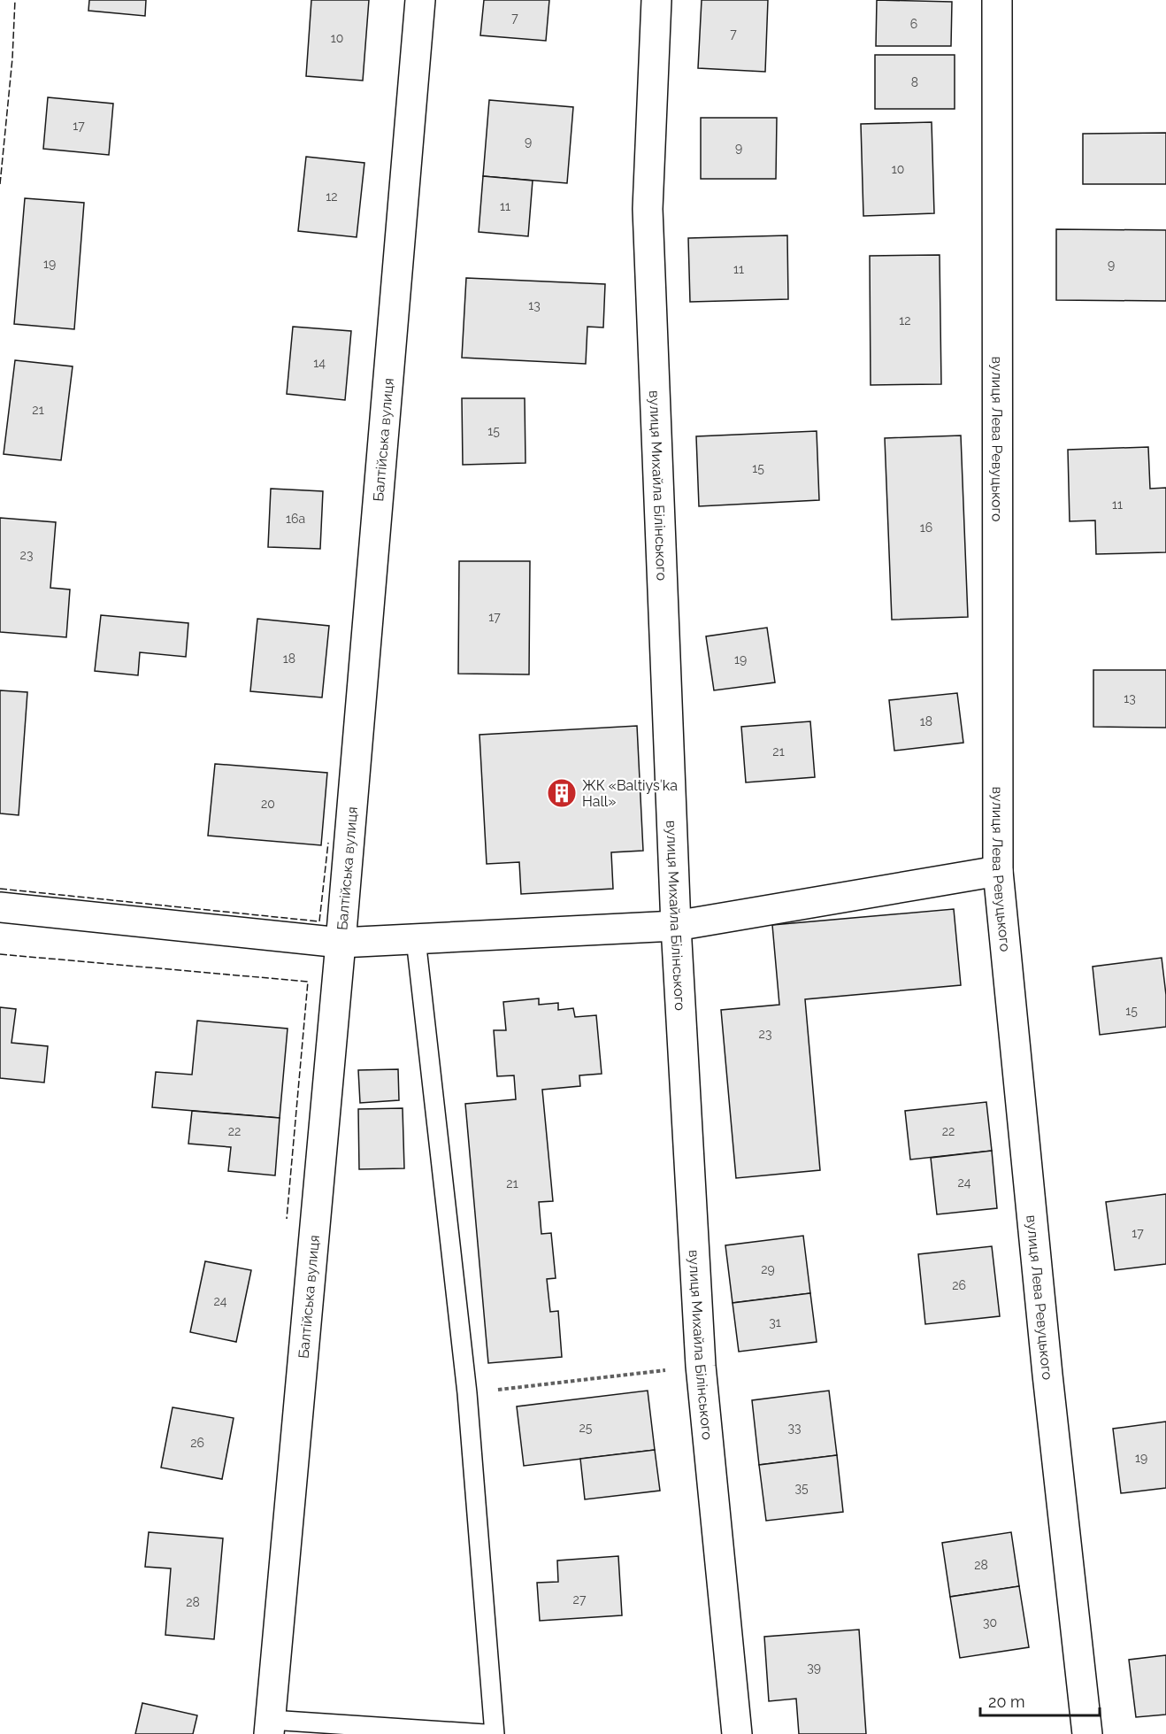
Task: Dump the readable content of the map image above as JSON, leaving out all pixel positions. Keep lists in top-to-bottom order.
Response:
{
  "streets": {
    "street": ["Балтійська вулиця", "вулиця Лева Ревуцького", "вулиця Михайла Білінського"]
  },
  "places": {
    "building": ["ЖК «Baltiysʹka Hall»"]
  },
  "house_numbers": [
    "7",
    "6",
    "7",
    "10",
    "8",
    "17",
    "9",
    "9",
    "10",
    "12",
    "11",
    "19",
    "9",
    "11",
    "13",
    "12",
    "14",
    "21",
    "15",
    "15",
    "11",
    "16а",
    "16",
    "23",
    "17",
    "18",
    "19",
    "13",
    "18",
    "21",
    "20",
    "15",
    "23",
    "22",
    "22",
    "24",
    "21",
    "17",
    "29",
    "26",
    "24",
    "31",
    "25",
    "33",
    "26",
    "19",
    "35",
    "28",
    "27",
    "28",
    "30",
    "39"
  ],
  "scale_bar": "20 m"
}
